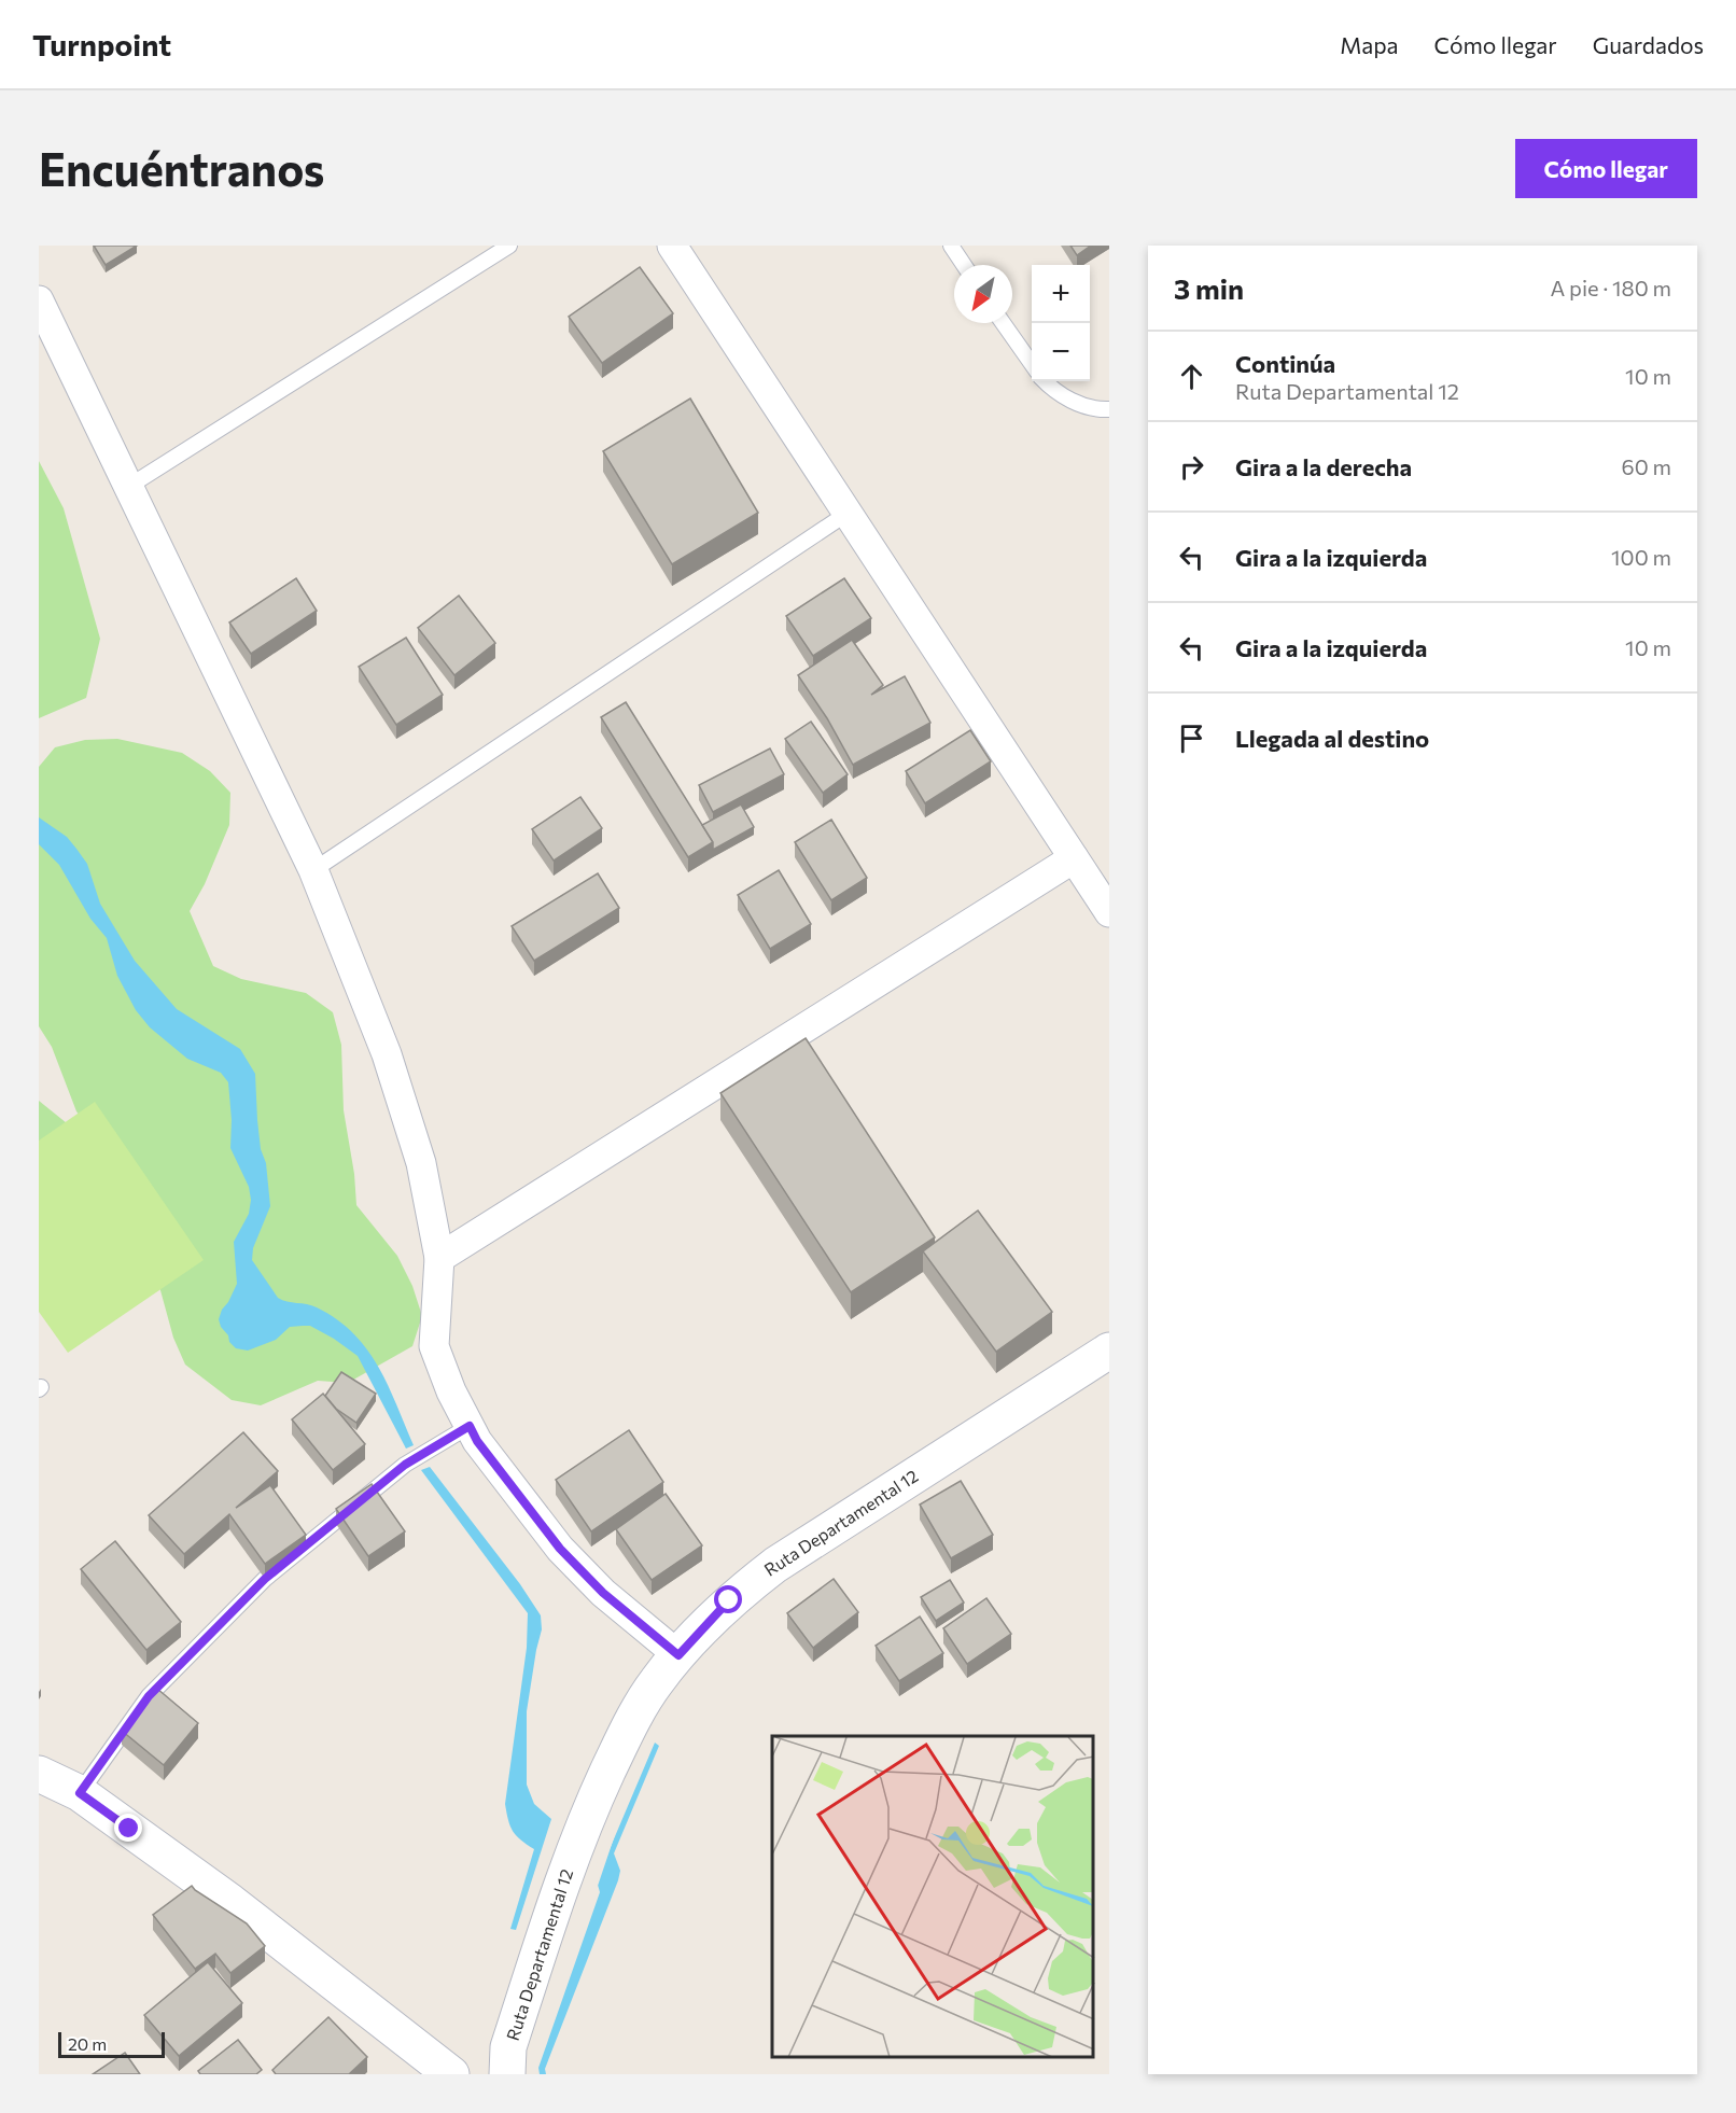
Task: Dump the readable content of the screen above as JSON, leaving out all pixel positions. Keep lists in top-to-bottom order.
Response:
{
  "streets": {
    "main road": ["Ruta Departamental 12"]
  },
  "scale_bar": "20 m",
  "north": "bottom left",
  "page": {
    "header": "Turnpoint",
    "nav": ["Mapa", "Cómo llegar", "Guardados"],
    "buttons": "Cómo llegar",
    "title": "Encuéntranos",
    "heading": ["3 min", "A pie · 180 m"],
    "map_buttons": ["+", "−"],
    "list": [
      ["Continúa", "Ruta Departamental 12", "10 m"],
      ["Gira a la derecha", "60 m"],
      ["Gira a la izquierda", "100 m"],
      ["Gira a la izquierda", "10 m"],
      "Llegada al destino"
    ],
    "scale": "20 m"
  }
}
